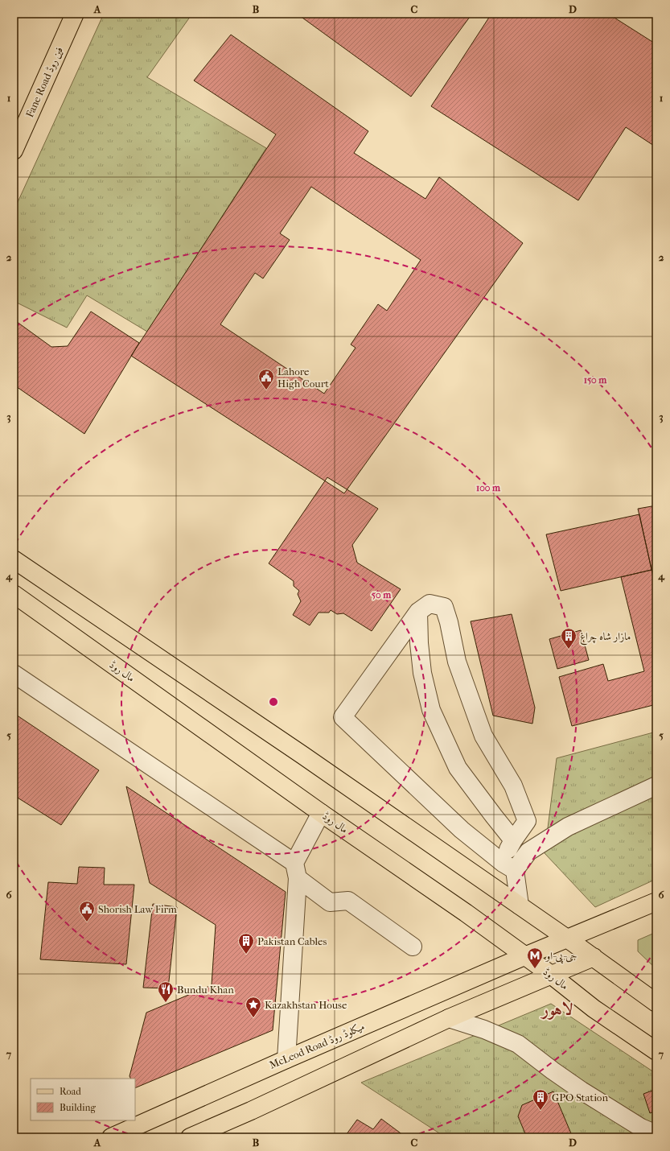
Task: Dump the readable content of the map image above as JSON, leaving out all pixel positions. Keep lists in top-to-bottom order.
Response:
{
  "streets": {
    "main road": ["Fane Road فین روڈ", "مال روڈ", "McLeod Road میکلوڈ روڈ"]
  },
  "crossings": [
    ["مال روڈ", "McLeod Road میکلوڈ روڈ"]
  ],
  "districts": ["لاہور"],
  "places": {
    "public building": ["Lahore High Court", "Shorish Law Firm"],
    "building": ["مازار شاہ چراغ", "Pakistan Cables", "GPO Station"],
    "metro station": ["جی-پی-او"],
    "restaurant": ["Bundu Khan"],
    "place": ["Kazakhstan House"]
  },
  "legend": ["Road", "Building"],
  "grid": {
    "columns": [
      "A",
      "B",
      "C",
      "D"
    ],
    "rows": [
      "1",
      "2",
      "3",
      "4",
      "5",
      "6",
      "7"
    ]
  },
  "rings": ["150 m", "100 m", "50 m"]
}
